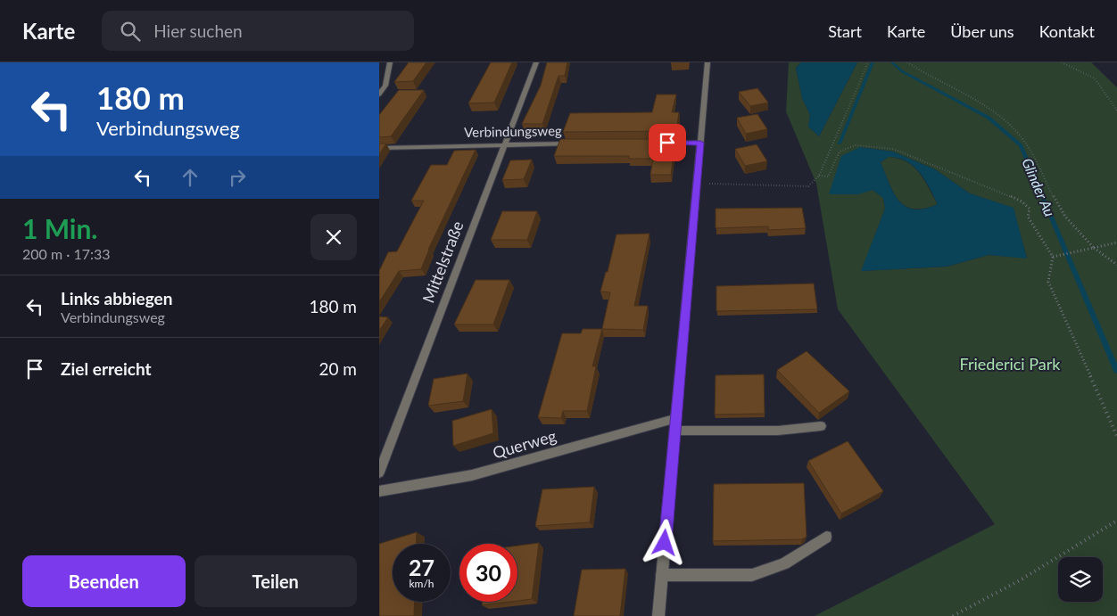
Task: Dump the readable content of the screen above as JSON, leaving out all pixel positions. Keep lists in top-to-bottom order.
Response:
{
  "streets": {
    "street": ["Verbindungsweg", "Mittelstraße", "Querweg"]
  },
  "crossings": [
    ["Verbindungsweg", "Mittelstraße"]
  ],
  "water": ["Glinder Au"],
  "parks": ["Friederici Park"],
  "page": {
    "header": "Karte",
    "search": "Hier suchen",
    "nav": [
      "Start",
      "Karte",
      "Über uns",
      "Kontakt"
    ],
    "turn": ["180 m", "Verbindungsweg"],
    "heading": ["1 Min.", "200 m · 17:33"],
    "list": [
      {
        "name": "Links abbiegen",
        "note": "Verbindungsweg",
        "value": "180 m"
      },
      {
        "name": "Ziel erreicht",
        "value": "20 m"
      }
    ],
    "speed": "27 km/h",
    "limit": "30",
    "buttons": ["Beenden", "Teilen"]
  }
}
